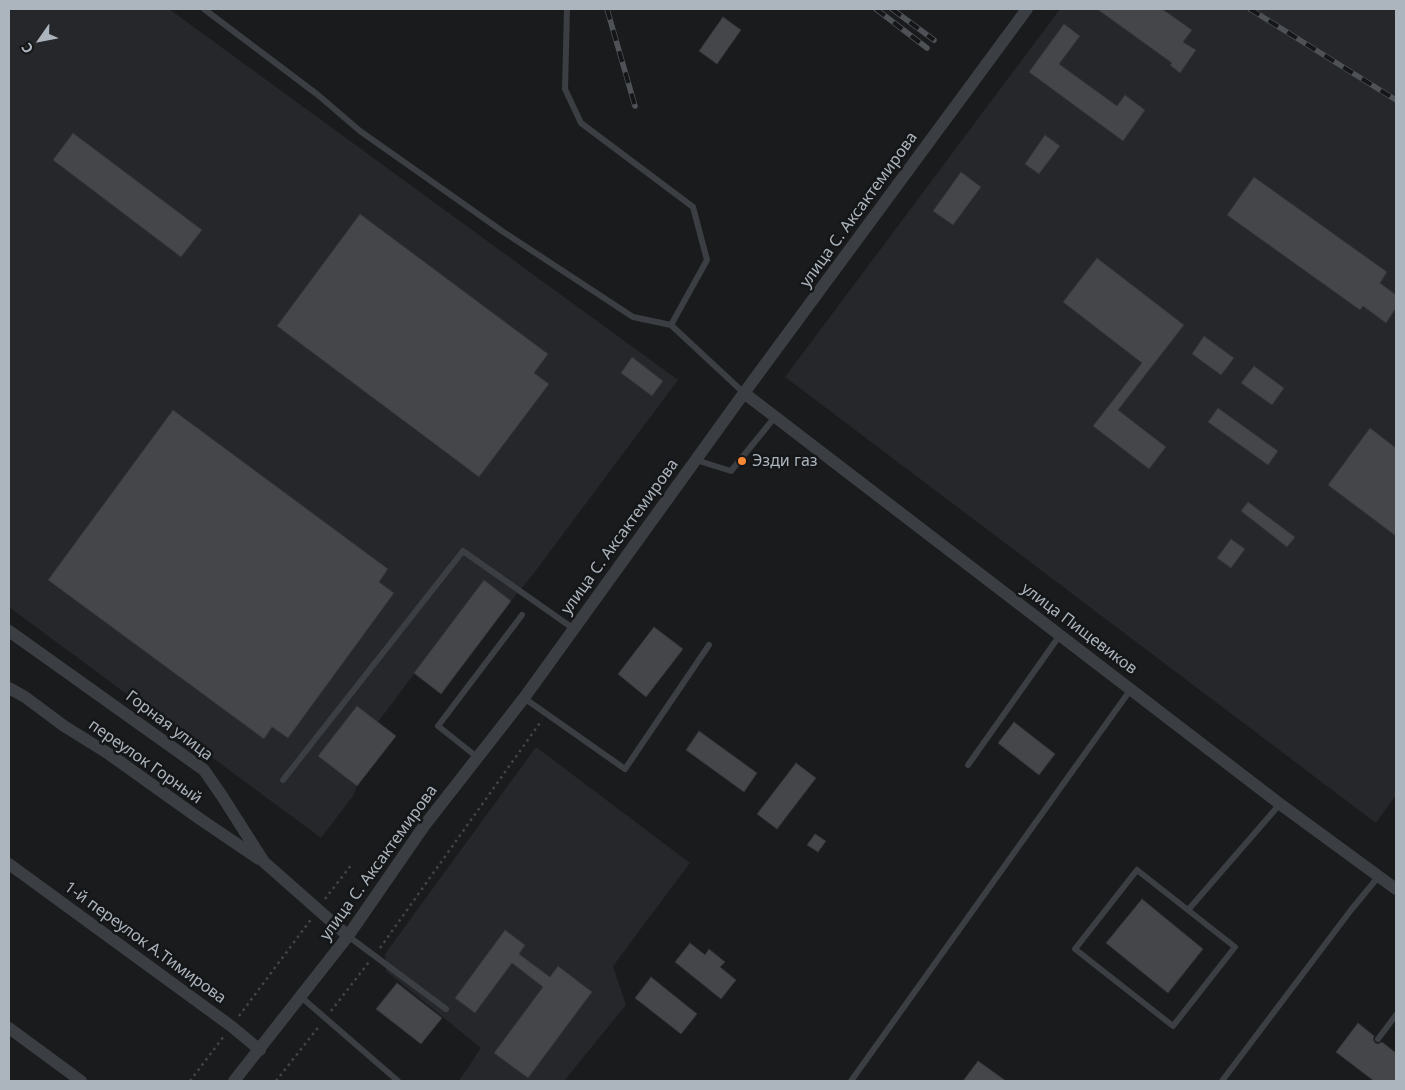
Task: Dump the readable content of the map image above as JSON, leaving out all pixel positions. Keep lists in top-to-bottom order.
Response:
{
  "streets": {
    "street": [
      "улица С. Аксактемирова",
      "улица Пищевиков",
      "Горная улица",
      "переулок Горный",
      "1-й переулок А.Тимирова"
    ]
  },
  "crossings": [
    ["улица С. Аксактемирова", "улица Пищевиков"],
    ["улица С. Аксактемирова", "Горная улица"],
    ["улица С. Аксактемирова", "1-й переулок А.Тимирова"],
    ["Горная улица", "переулок Горный"]
  ],
  "places": ["Эзди газ"],
  "north": "bottom left"
}
